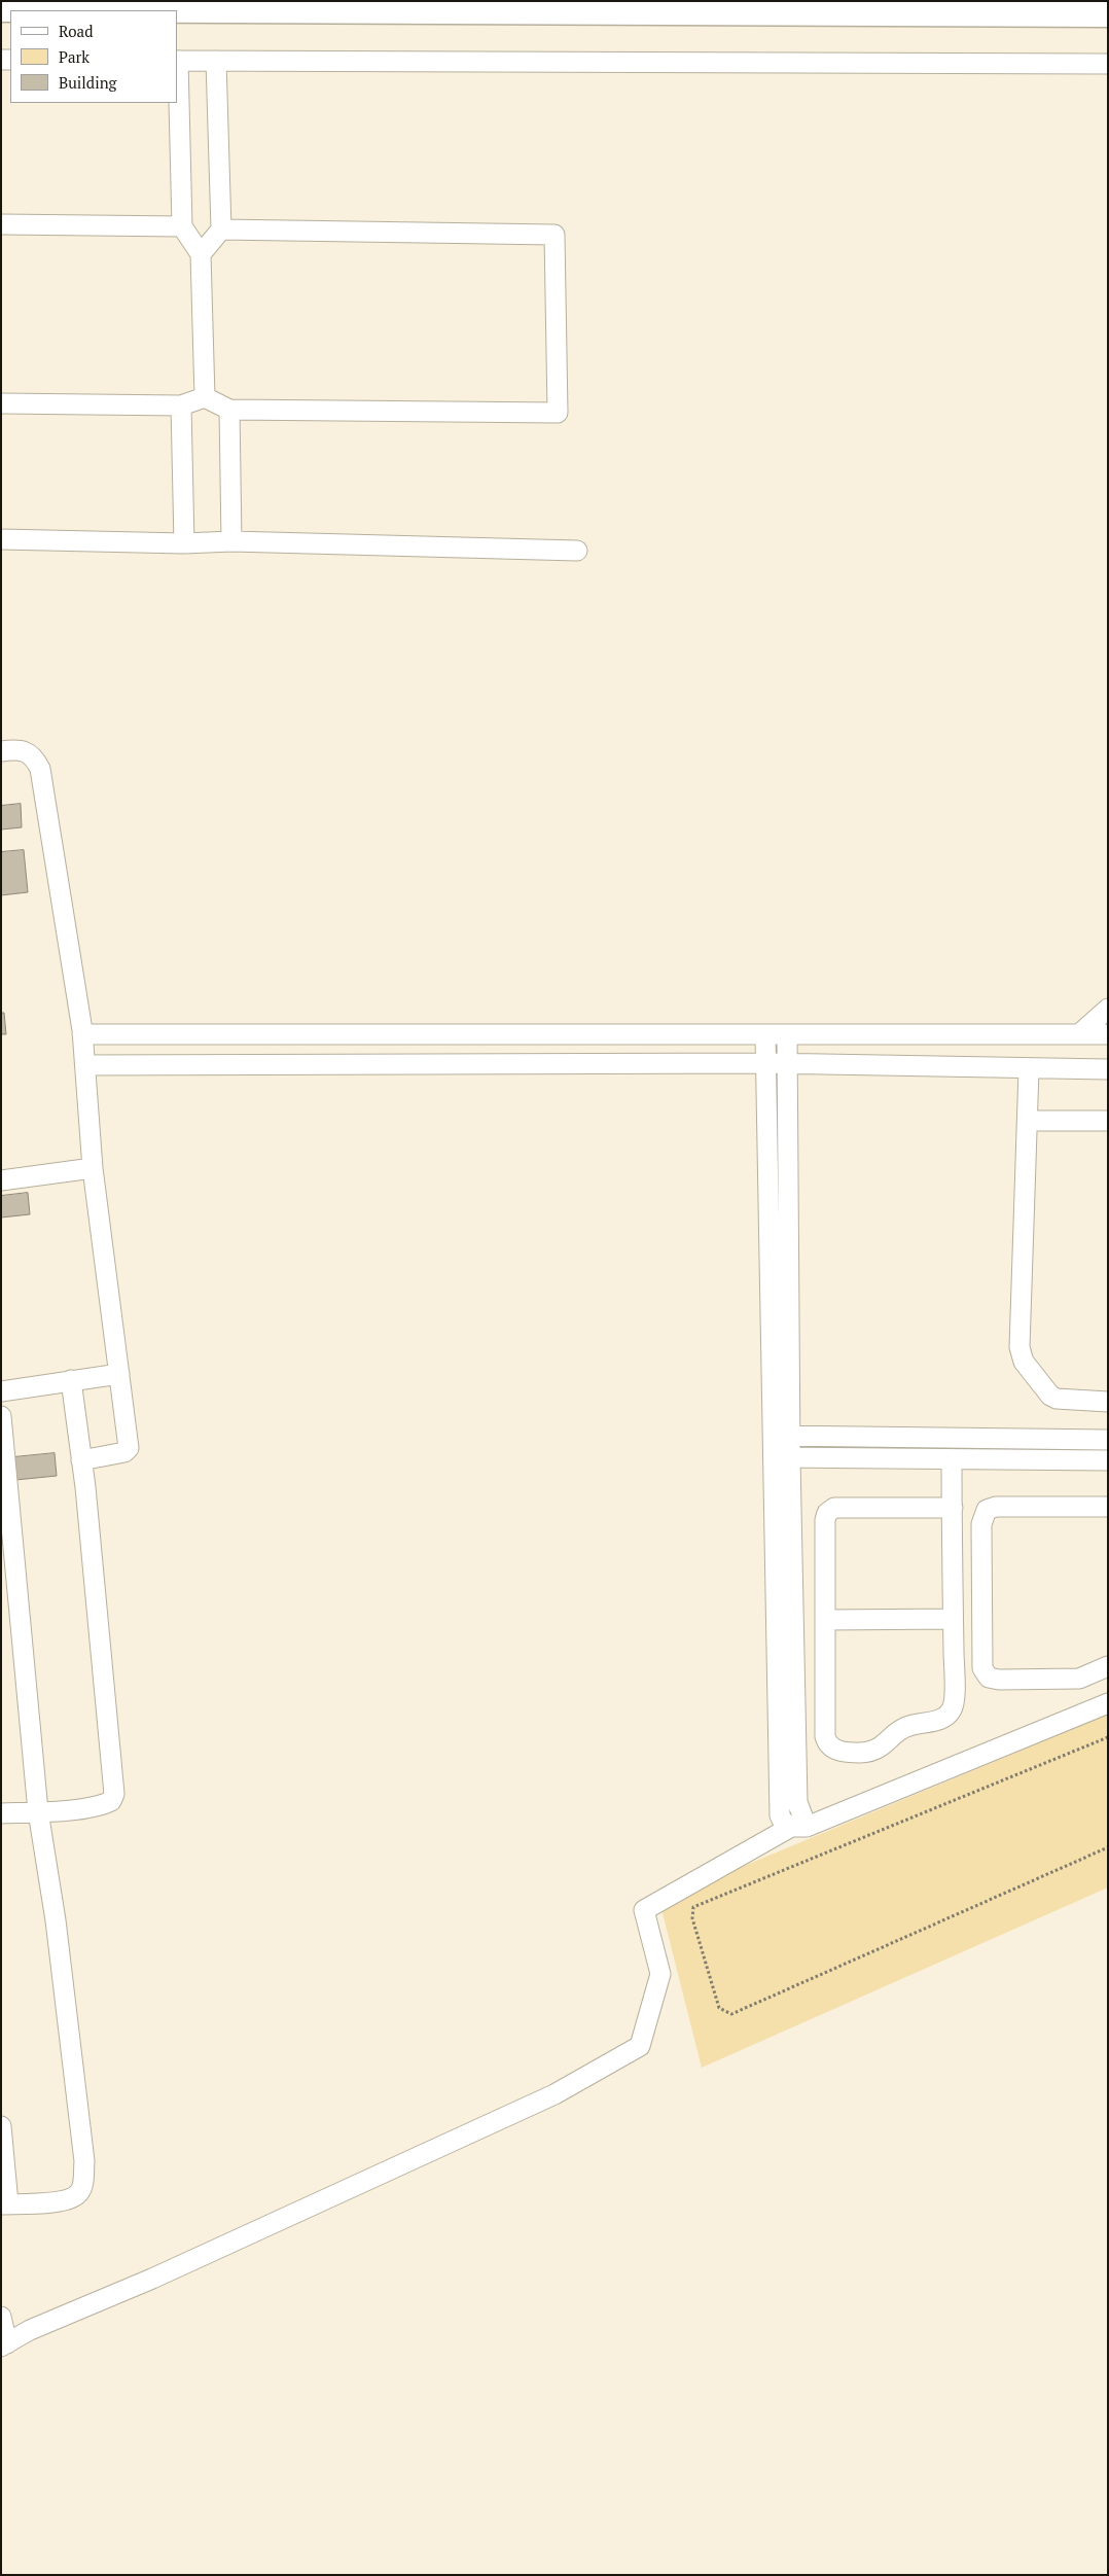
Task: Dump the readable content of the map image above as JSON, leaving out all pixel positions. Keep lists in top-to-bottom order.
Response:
{
  "legend": ["Road", "Park", "Building"]
}
